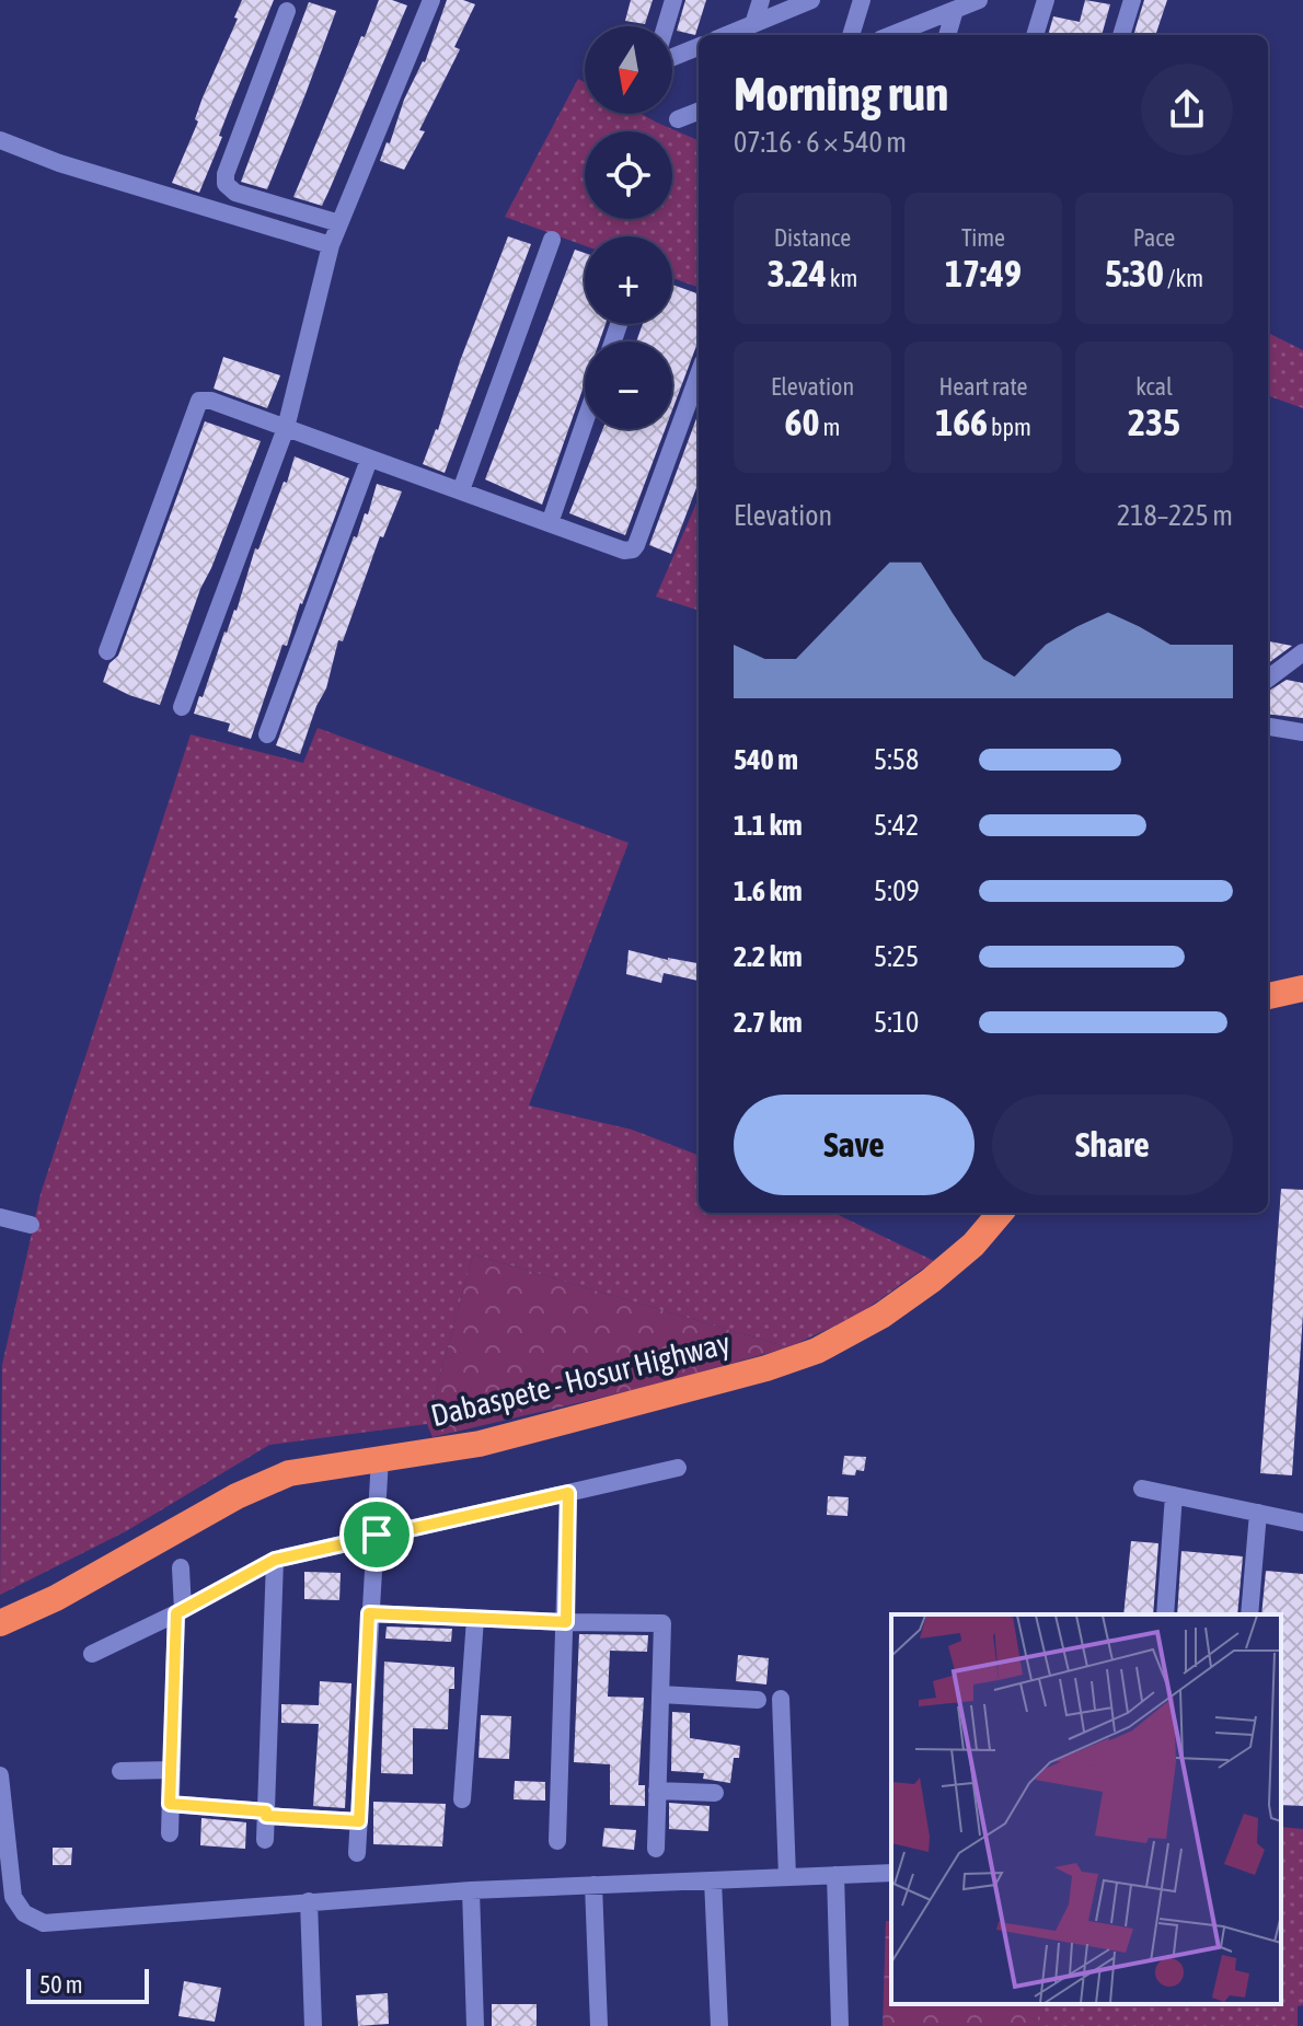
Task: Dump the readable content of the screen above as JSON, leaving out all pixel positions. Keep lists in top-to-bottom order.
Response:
{
  "streets": {
    "highway": ["Dabaspete - Hosur Highway"]
  },
  "scale_bar": "50 m",
  "north": "bottom",
  "page": {
    "map_buttons": ["+", "−"],
    "heading": ["Morning run", "07:16 · 6 × 540 m"],
    "stats": [
      ["Distance", "3.24 km"],
      ["Time", "17:49"],
      ["Pace", "5:30 /km"],
      ["Elevation", "60 m"],
      ["Heart rate", "166 bpm"],
      ["kcal", "235"]
    ],
    "chart": ["Elevation", "218–225 m"],
    "list": [
      {
        "name": "540 m",
        "note": "5:58"
      },
      {
        "name": "1.1 km",
        "note": "5:42"
      },
      {
        "name": "1.6 km",
        "note": "5:09"
      },
      {
        "name": "2.2 km",
        "note": "5:25"
      },
      {
        "name": "2.7 km",
        "note": "5:10"
      }
    ],
    "buttons": ["Save", "Share"],
    "scale": "50 m"
  }
}
